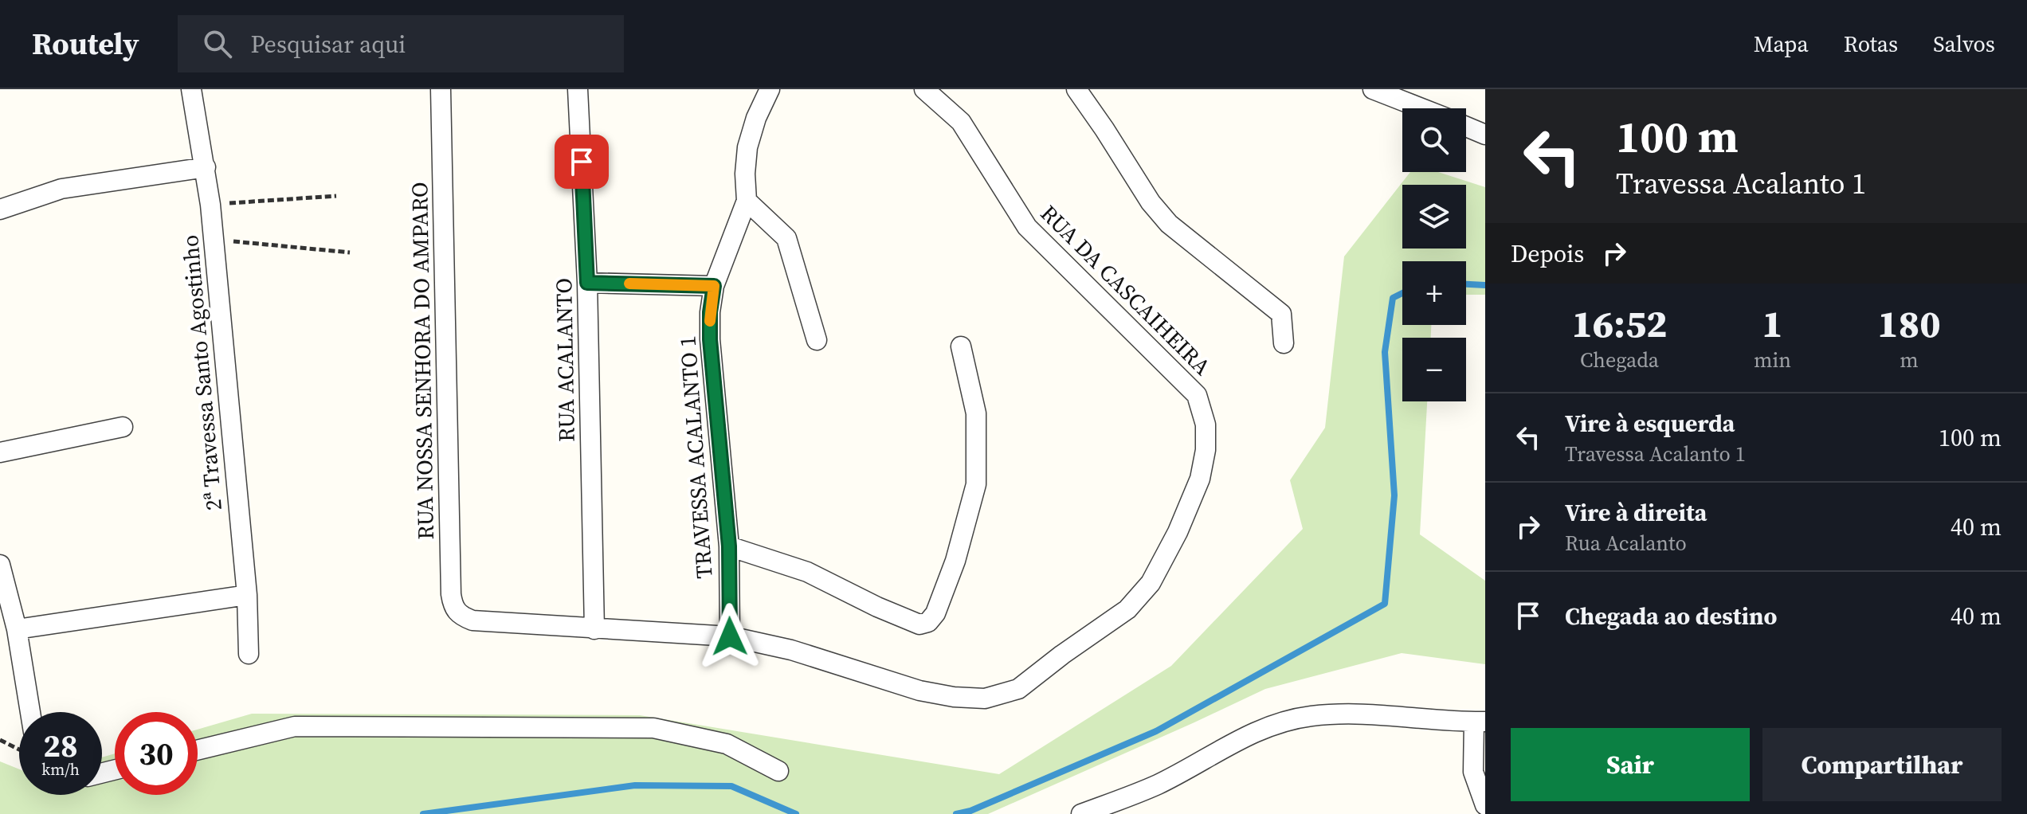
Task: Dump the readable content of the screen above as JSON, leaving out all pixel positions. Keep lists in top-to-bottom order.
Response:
{
  "streets": {
    "street": [
      "RUA DA CASCAIHEIRA",
      "RUA ACALANTO",
      "RUA NOSSA SENHORA DO AMPARO",
      "2ª Travessa Santo Agostinho",
      "TRAVESSA ACALANTO 1"
    ]
  },
  "crossings": [
    ["RUA DA CASCAIHEIRA", "RUA ACALANTO"],
    ["RUA DA CASCAIHEIRA", "RUA NOSSA SENHORA DO AMPARO"],
    ["RUA DA CASCAIHEIRA", "TRAVESSA ACALANTO 1"]
  ],
  "page": {
    "header": "Routely",
    "search": "Pesquisar aqui",
    "nav": ["Mapa", "Rotas", "Salvos"],
    "turn": ["100 m", "Travessa Acalanto 1"],
    "map_buttons": ["+", "−"],
    "then": "Depois",
    "eta": [
      "16:52",
      "Chegada",
      "1",
      "min",
      "180",
      "m"
    ],
    "list": [
      {
        "name": "Vire à esquerda",
        "note": "Travessa Acalanto 1",
        "value": "100 m"
      },
      {
        "name": "Vire à direita",
        "note": "Rua Acalanto",
        "value": "40 m"
      },
      {
        "name": "Chegada ao destino",
        "value": "40 m"
      }
    ],
    "speed": "28 km/h",
    "limit": "30",
    "buttons": ["Sair", "Compartilhar"]
  }
}
